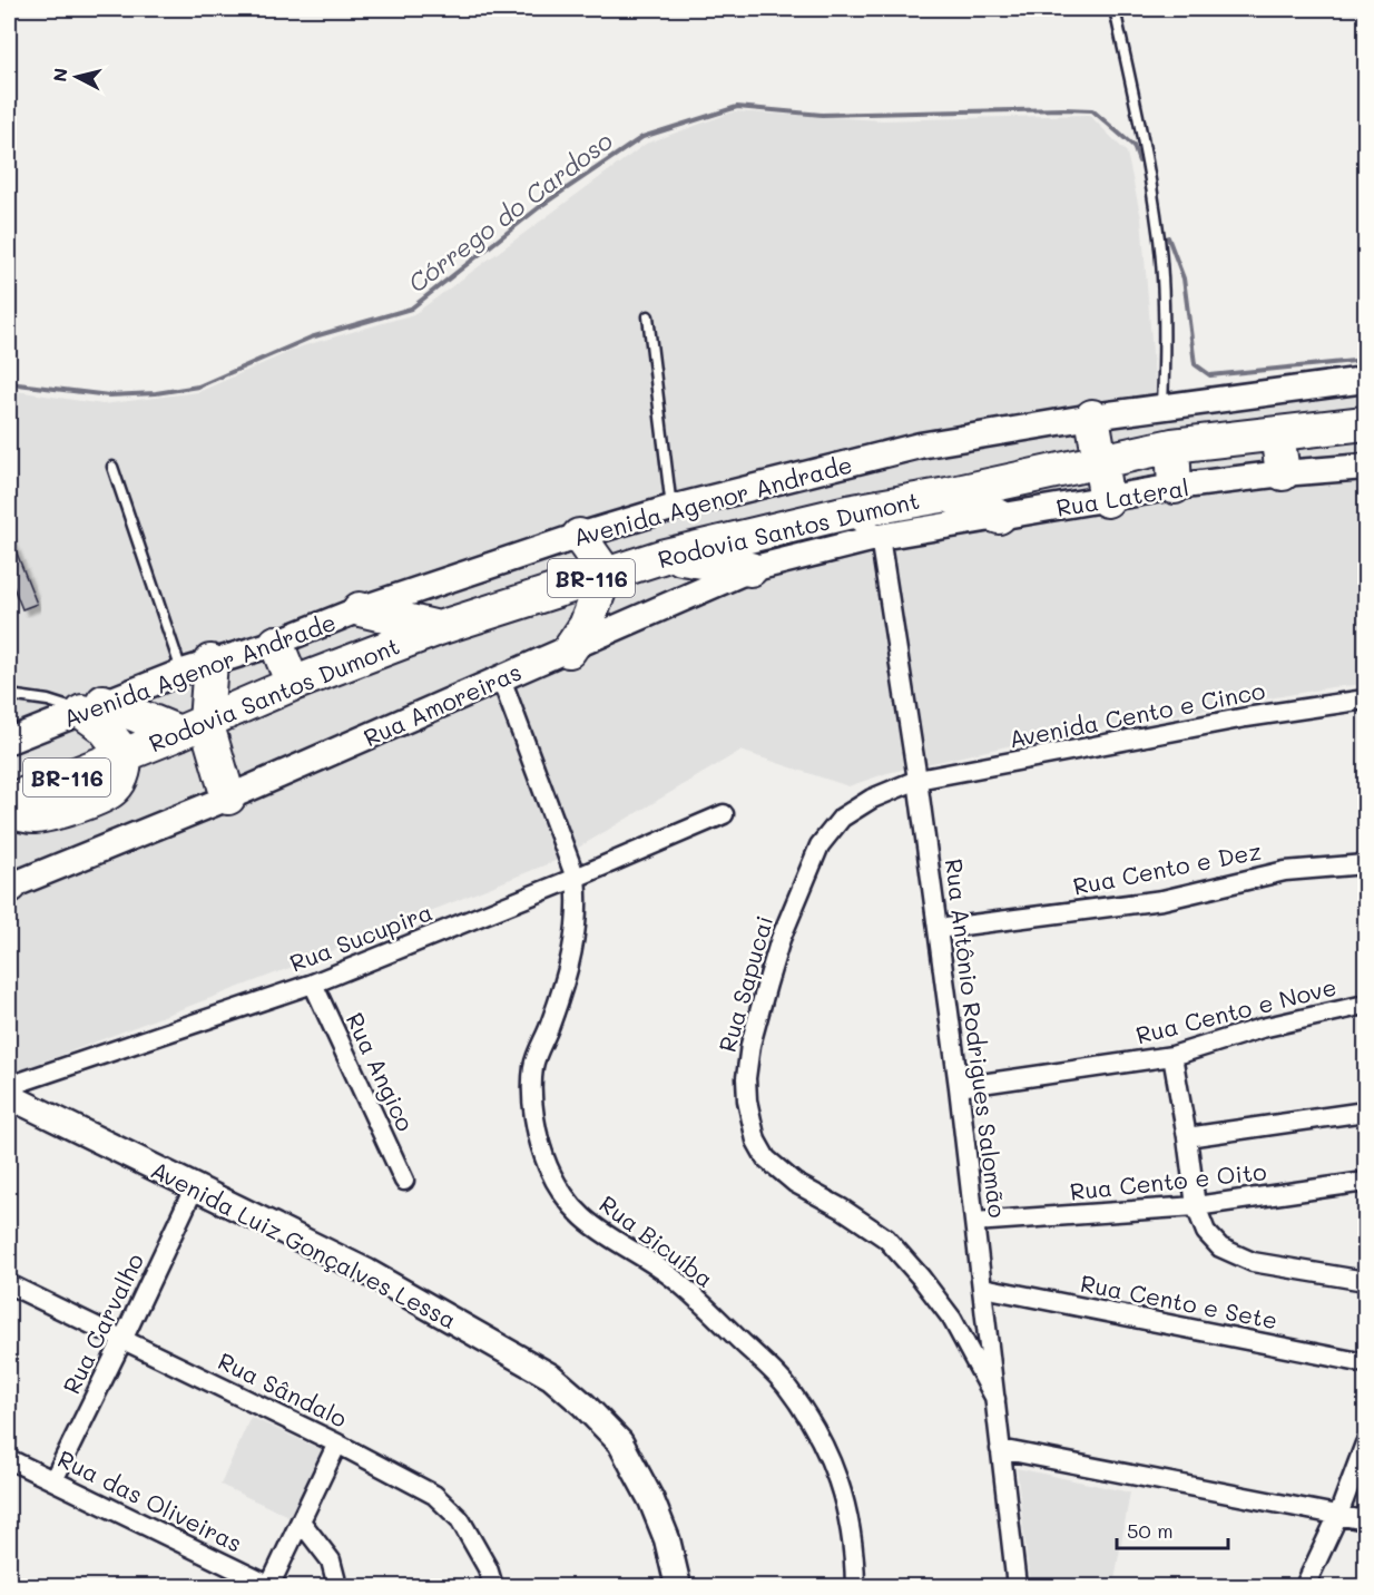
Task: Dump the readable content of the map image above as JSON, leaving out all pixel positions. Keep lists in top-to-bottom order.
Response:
{
  "streets": {
    "highway": ["Rodovia Santos Dumont", "BR-116"],
    "street": [
      "Rua Lateral",
      "Avenida Agenor Andrade",
      "Rua Amoreiras",
      "Avenida Cento e Cinco",
      "Rua Cento e Dez",
      "Rua Sucupira",
      "Rua Sapucai",
      "Rua Cento e Nove",
      "Rua Antônio Rodrigues Salomão",
      "Rua Angico",
      "Rua Cento e Oito",
      "Rua Bicuíba",
      "Avenida Luiz Gonçalves Lessa",
      "Rua Cento e Sete",
      "Rua Carvalho",
      "Rua Sândalo",
      "Rua das Oliveiras"
    ]
  },
  "crossings": [
    ["Rua Lateral", "Rua Amoreiras"],
    ["Rua Lateral", "Rua Antônio Rodrigues Salomão"],
    ["Rua Amoreiras", "Rua Antônio Rodrigues Salomão"],
    ["Rua Amoreiras", "Rua Bicuíba"],
    ["Avenida Cento e Cinco", "Rua Sapucai"],
    ["Avenida Cento e Cinco", "Rua Antônio Rodrigues Salomão"],
    ["Rua Cento e Dez", "Rua Antônio Rodrigues Salomão"],
    ["Rua Sucupira", "Rua Angico"],
    ["Rua Sucupira", "Rua Bicuíba"],
    ["Rua Sapucai", "Rua Antônio Rodrigues Salomão"],
    ["Rua Cento e Nove", "Rua Antônio Rodrigues Salomão"],
    ["Rua Antônio Rodrigues Salomão", "Rua Cento e Oito"],
    ["Rua Antônio Rodrigues Salomão", "Rua Cento e Sete"],
    ["Avenida Luiz Gonçalves Lessa", "Rua Carvalho"],
    ["Rua Carvalho", "Rua Sândalo"],
    ["Rua Carvalho", "Rua das Oliveiras"]
  ],
  "water": ["Córrego do Cardoso"],
  "scale_bar": "50 m",
  "north": "left"
}
